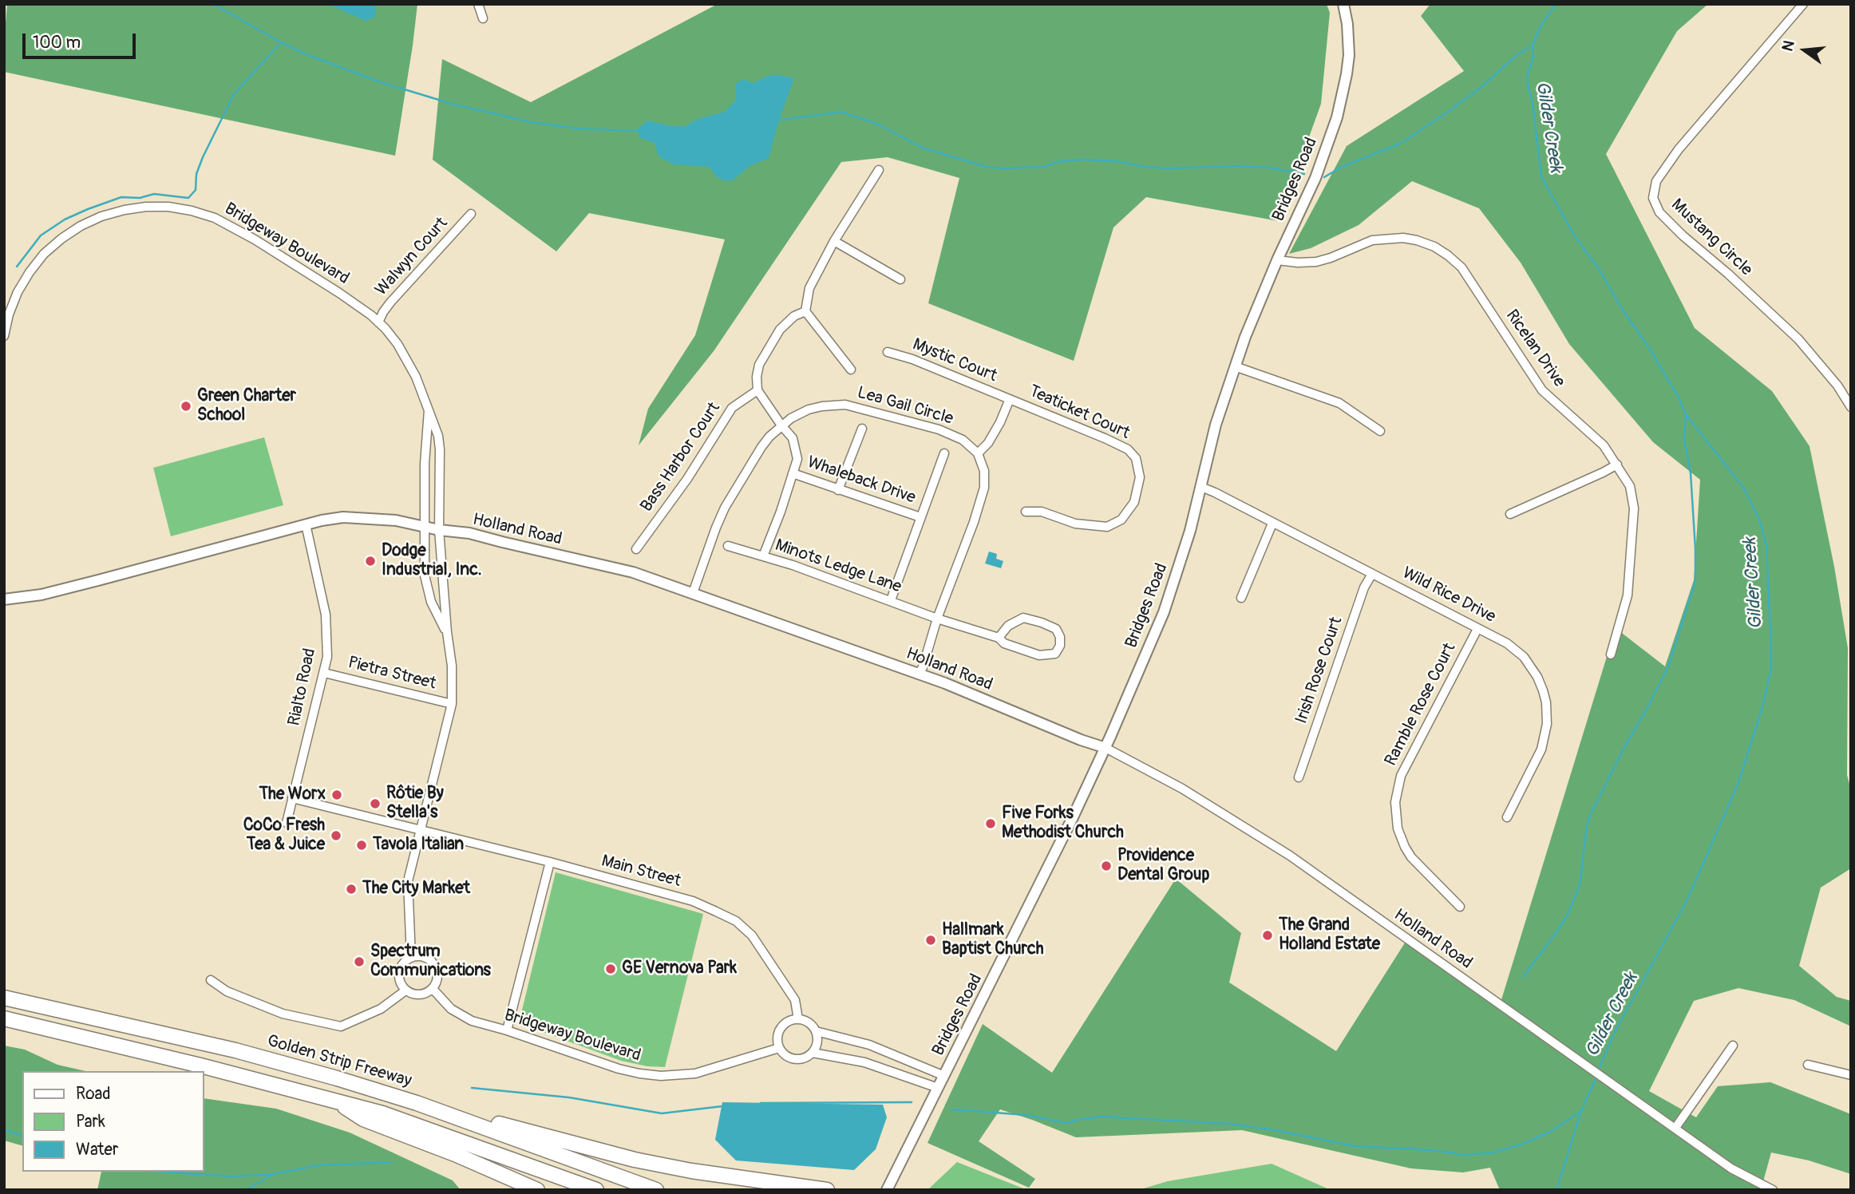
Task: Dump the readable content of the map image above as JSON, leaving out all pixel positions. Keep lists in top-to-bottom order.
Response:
{
  "streets": {
    "highway": ["Golden Strip Freeway"],
    "main road": ["Bridges Road", "Holland Road"],
    "street": [
      "Mustang Circle",
      "Bridgeway Boulevard",
      "Walwyn Court",
      "Ricelan Drive",
      "Mystic Court",
      "Lea Gail Circle",
      "Teaticket Court",
      "Bass Harbor Court",
      "Whaleback Drive",
      "Minots Ledge Lane",
      "Wild Rice Drive",
      "Irish Rose Court",
      "Pietra Street",
      "Rialto Road",
      "Ramble Rose Court",
      "Main Street"
    ]
  },
  "crossings": [
    ["Bridges Road", "Ricelan Drive"],
    ["Bridges Road", "Holland Road"],
    ["Bridges Road", "Wild Rice Drive"],
    ["Bridgeway Boulevard", "Walwyn Court"],
    ["Bridgeway Boulevard", "Holland Road"],
    ["Bridgeway Boulevard", "Pietra Street"],
    ["Bridgeway Boulevard", "Main Street"],
    ["Mystic Court", "Teaticket Court"],
    ["Lea Gail Circle", "Holland Road"],
    ["Holland Road", "Rialto Road"],
    ["Wild Rice Drive", "Irish Rose Court"],
    ["Wild Rice Drive", "Ramble Rose Court"],
    ["Pietra Street", "Rialto Road"],
    ["Rialto Road", "Main Street"]
  ],
  "water": ["Gilder Creek"],
  "places": [
    "Green Charter School",
    "Dodge Industrial, Inc.",
    "The Worx",
    "Rôtie By Stella's",
    "Five Forks Methodist Church",
    "CoCo Fresh Tea & Juice",
    "Tavola Italian",
    "Providence Dental Group",
    "The City Market",
    "The Grand Holland Estate",
    "Hallmark Baptist Church",
    "Spectrum Communications",
    "GE Vernova Park"
  ],
  "legend": ["Road", "Park", "Water"],
  "scale_bar": "100 m",
  "north": "left"
}
